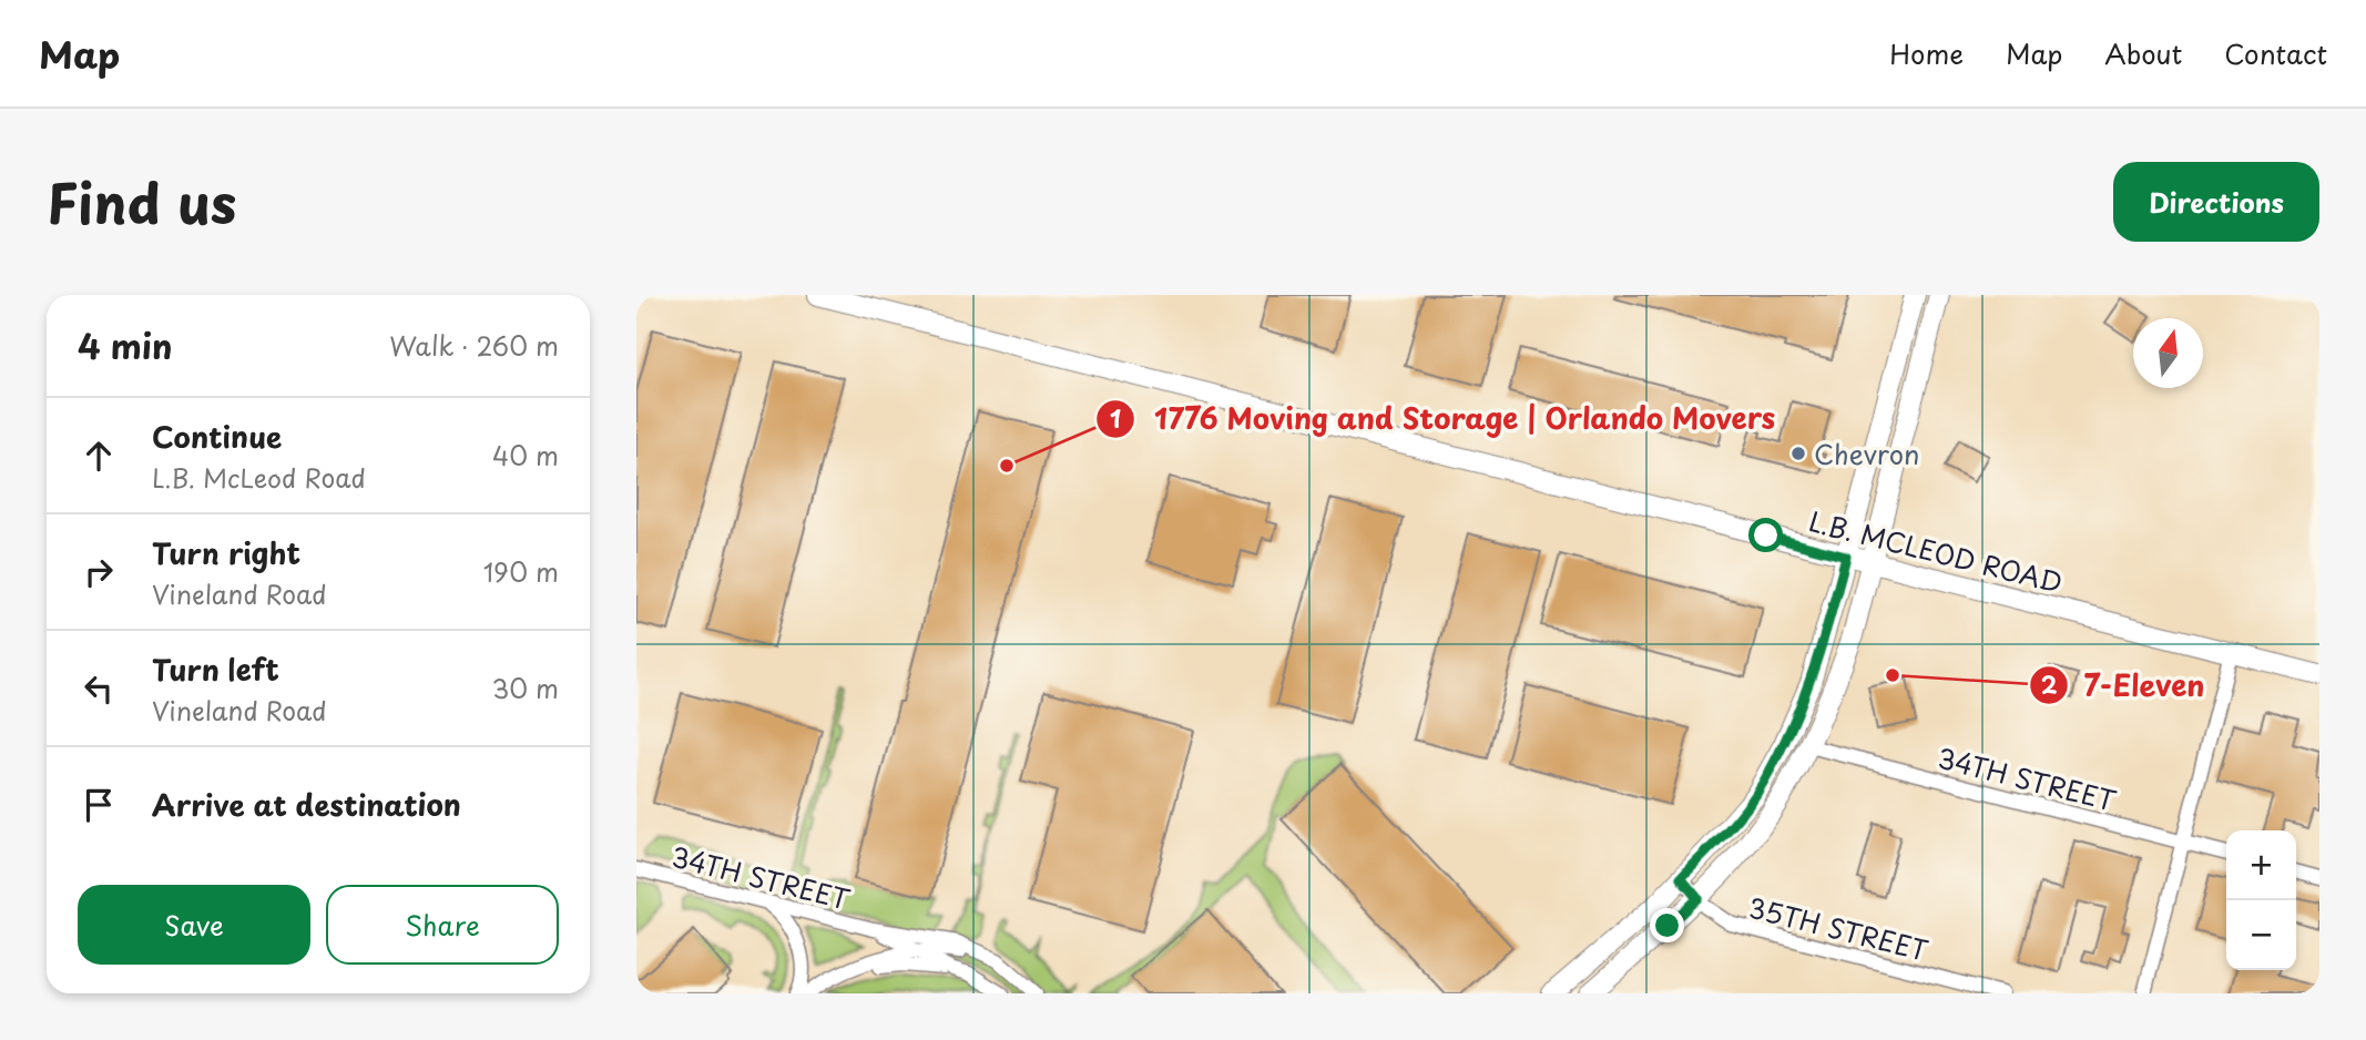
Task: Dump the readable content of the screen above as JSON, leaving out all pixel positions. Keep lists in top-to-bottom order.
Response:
{
  "streets": {
    "street": ["L.B. MCLEOD ROAD", "34TH STREET", "35TH STREET"]
  },
  "places": ["Chevron", "1776 Moving and Storage | Orlando Movers", "7-Eleven"],
  "north": "top",
  "page": {
    "header": "Map",
    "nav": [
      "Home",
      "Map",
      "About",
      "Contact"
    ],
    "title": "Find us",
    "buttons": [
      "Directions",
      ["Save", "Share"]
    ],
    "heading": ["4 min", "Walk · 260 m"],
    "list": [
      ["Continue", "L.B. McLeod Road", "40 m"],
      ["Turn right", "Vineland Road", "190 m"],
      ["Turn left", "Vineland Road", "30 m"],
      "Arrive at destination"
    ],
    "map_buttons": ["+", "−"]
  }
}
